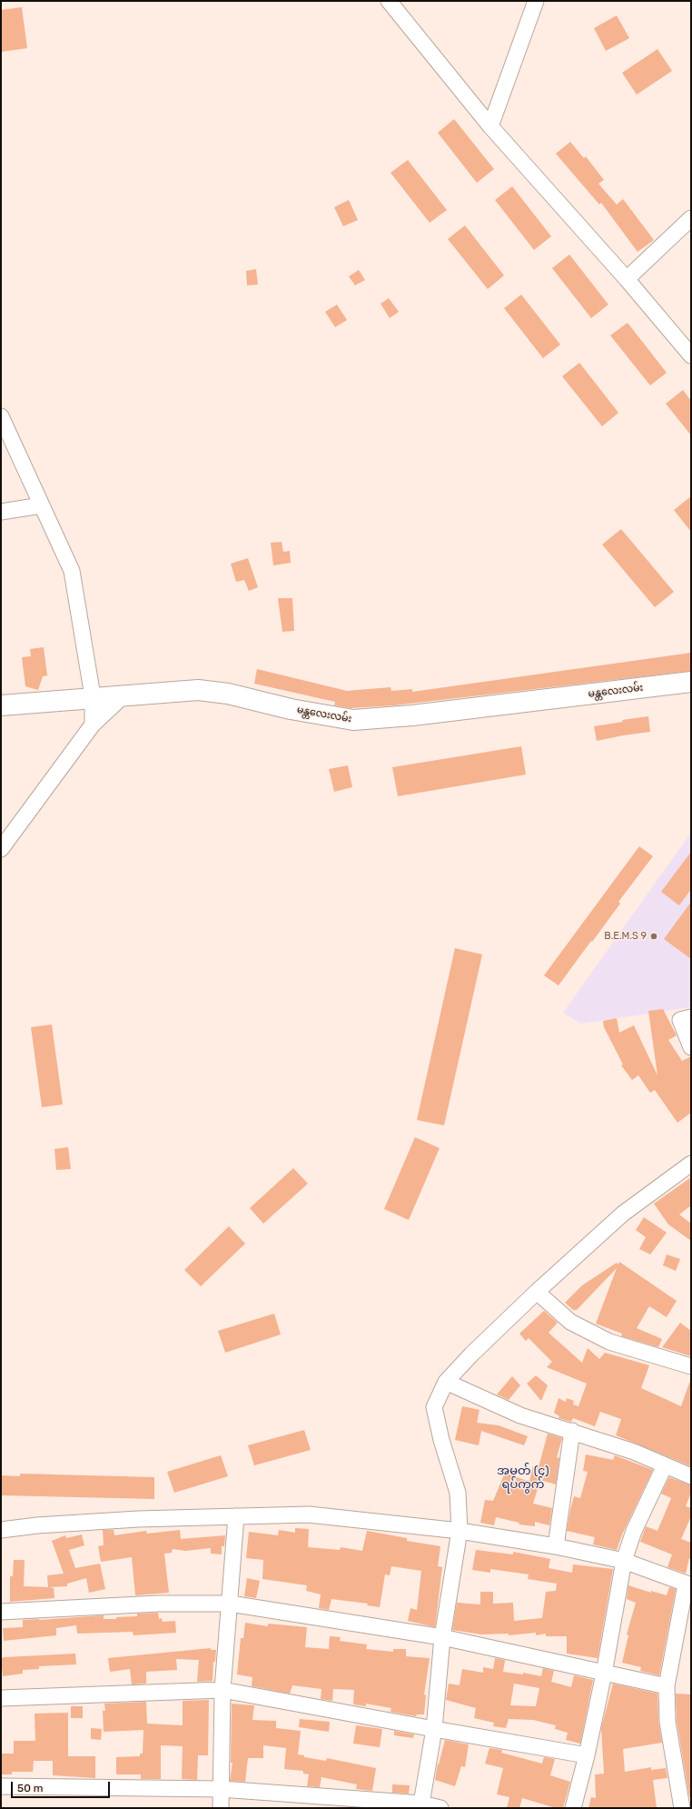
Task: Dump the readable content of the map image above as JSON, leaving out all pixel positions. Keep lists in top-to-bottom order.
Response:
{
  "streets": {
    "main road": ["မန္တလေးလမ်း"]
  },
  "districts": ["အမှတ် (၄) ရပ်ကွက်"],
  "places": ["B.E.M.S 9"],
  "scale_bar": "50 m"
}
